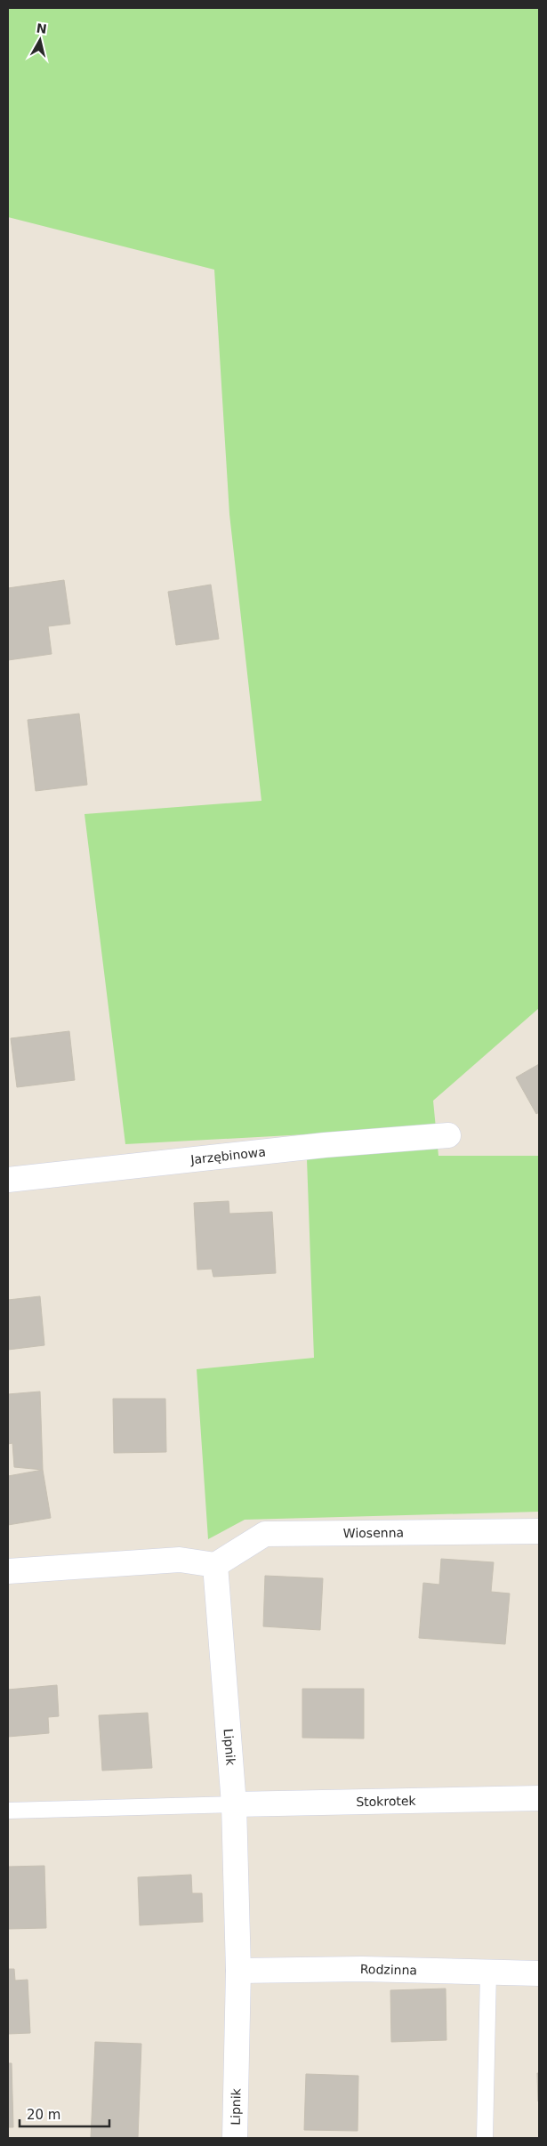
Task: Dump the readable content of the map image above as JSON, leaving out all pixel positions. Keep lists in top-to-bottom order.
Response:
{
  "streets": {
    "street": [
      "Jarzębinowa",
      "Wiosenna",
      "Lipnik",
      "Stokrotek",
      "Rodzinna"
    ]
  },
  "crossings": [
    ["Wiosenna", "Lipnik"],
    ["Lipnik", "Stokrotek"],
    ["Lipnik", "Rodzinna"]
  ],
  "scale_bar": "20 m",
  "north": "top"
}
